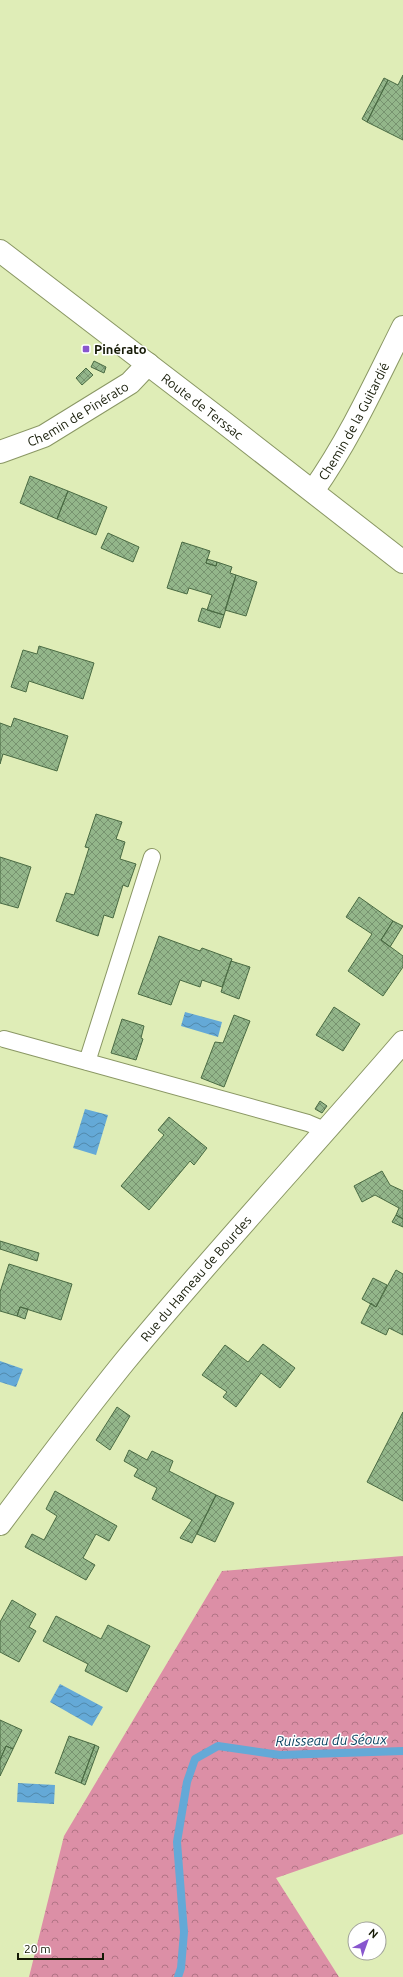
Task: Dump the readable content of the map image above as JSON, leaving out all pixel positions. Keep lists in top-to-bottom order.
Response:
{
  "streets": {
    "street": [
      "Route de Terssac",
      "Chemin de Pinérato",
      "Chemin de la Guitardié",
      "Rue du Hameau de Bourdes"
    ]
  },
  "crossings": [
    ["Route de Terssac", "Chemin de Pinérato"],
    ["Route de Terssac", "Chemin de la Guitardié"]
  ],
  "water": ["Ruisseau du Séoux"],
  "places": {
    "transit": ["Pinérato"]
  },
  "scale_bar": "20 m",
  "north": "top right"
}
